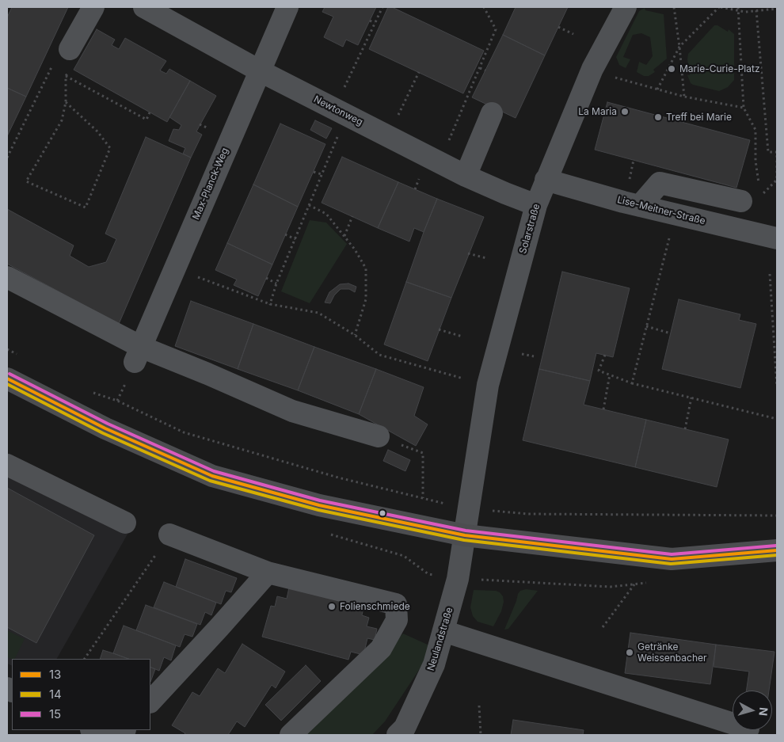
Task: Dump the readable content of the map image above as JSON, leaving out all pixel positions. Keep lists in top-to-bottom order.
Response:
{
  "streets": {
    "street": [
      "Newtonweg",
      "Max-Planck-Weg",
      "Lise-Meitner-Straße",
      "Solarstraße",
      "Neulandstraße"
    ]
  },
  "crossings": [
    ["Newtonweg", "Max-Planck-Weg"],
    ["Newtonweg", "Solarstraße"],
    ["Lise-Meitner-Straße", "Solarstraße"],
    ["Solarstraße", "Neulandstraße"]
  ],
  "places": [
    "Marie-Curie-Platz",
    "La Maria",
    "Treff bei Marie",
    "Folienschmiede",
    "Getränke Weissenbacher"
  ],
  "lines": ["transit line 15", "transit line 13", "transit line 14"],
  "legend": ["13", "14", "15"],
  "north": "right"
}
